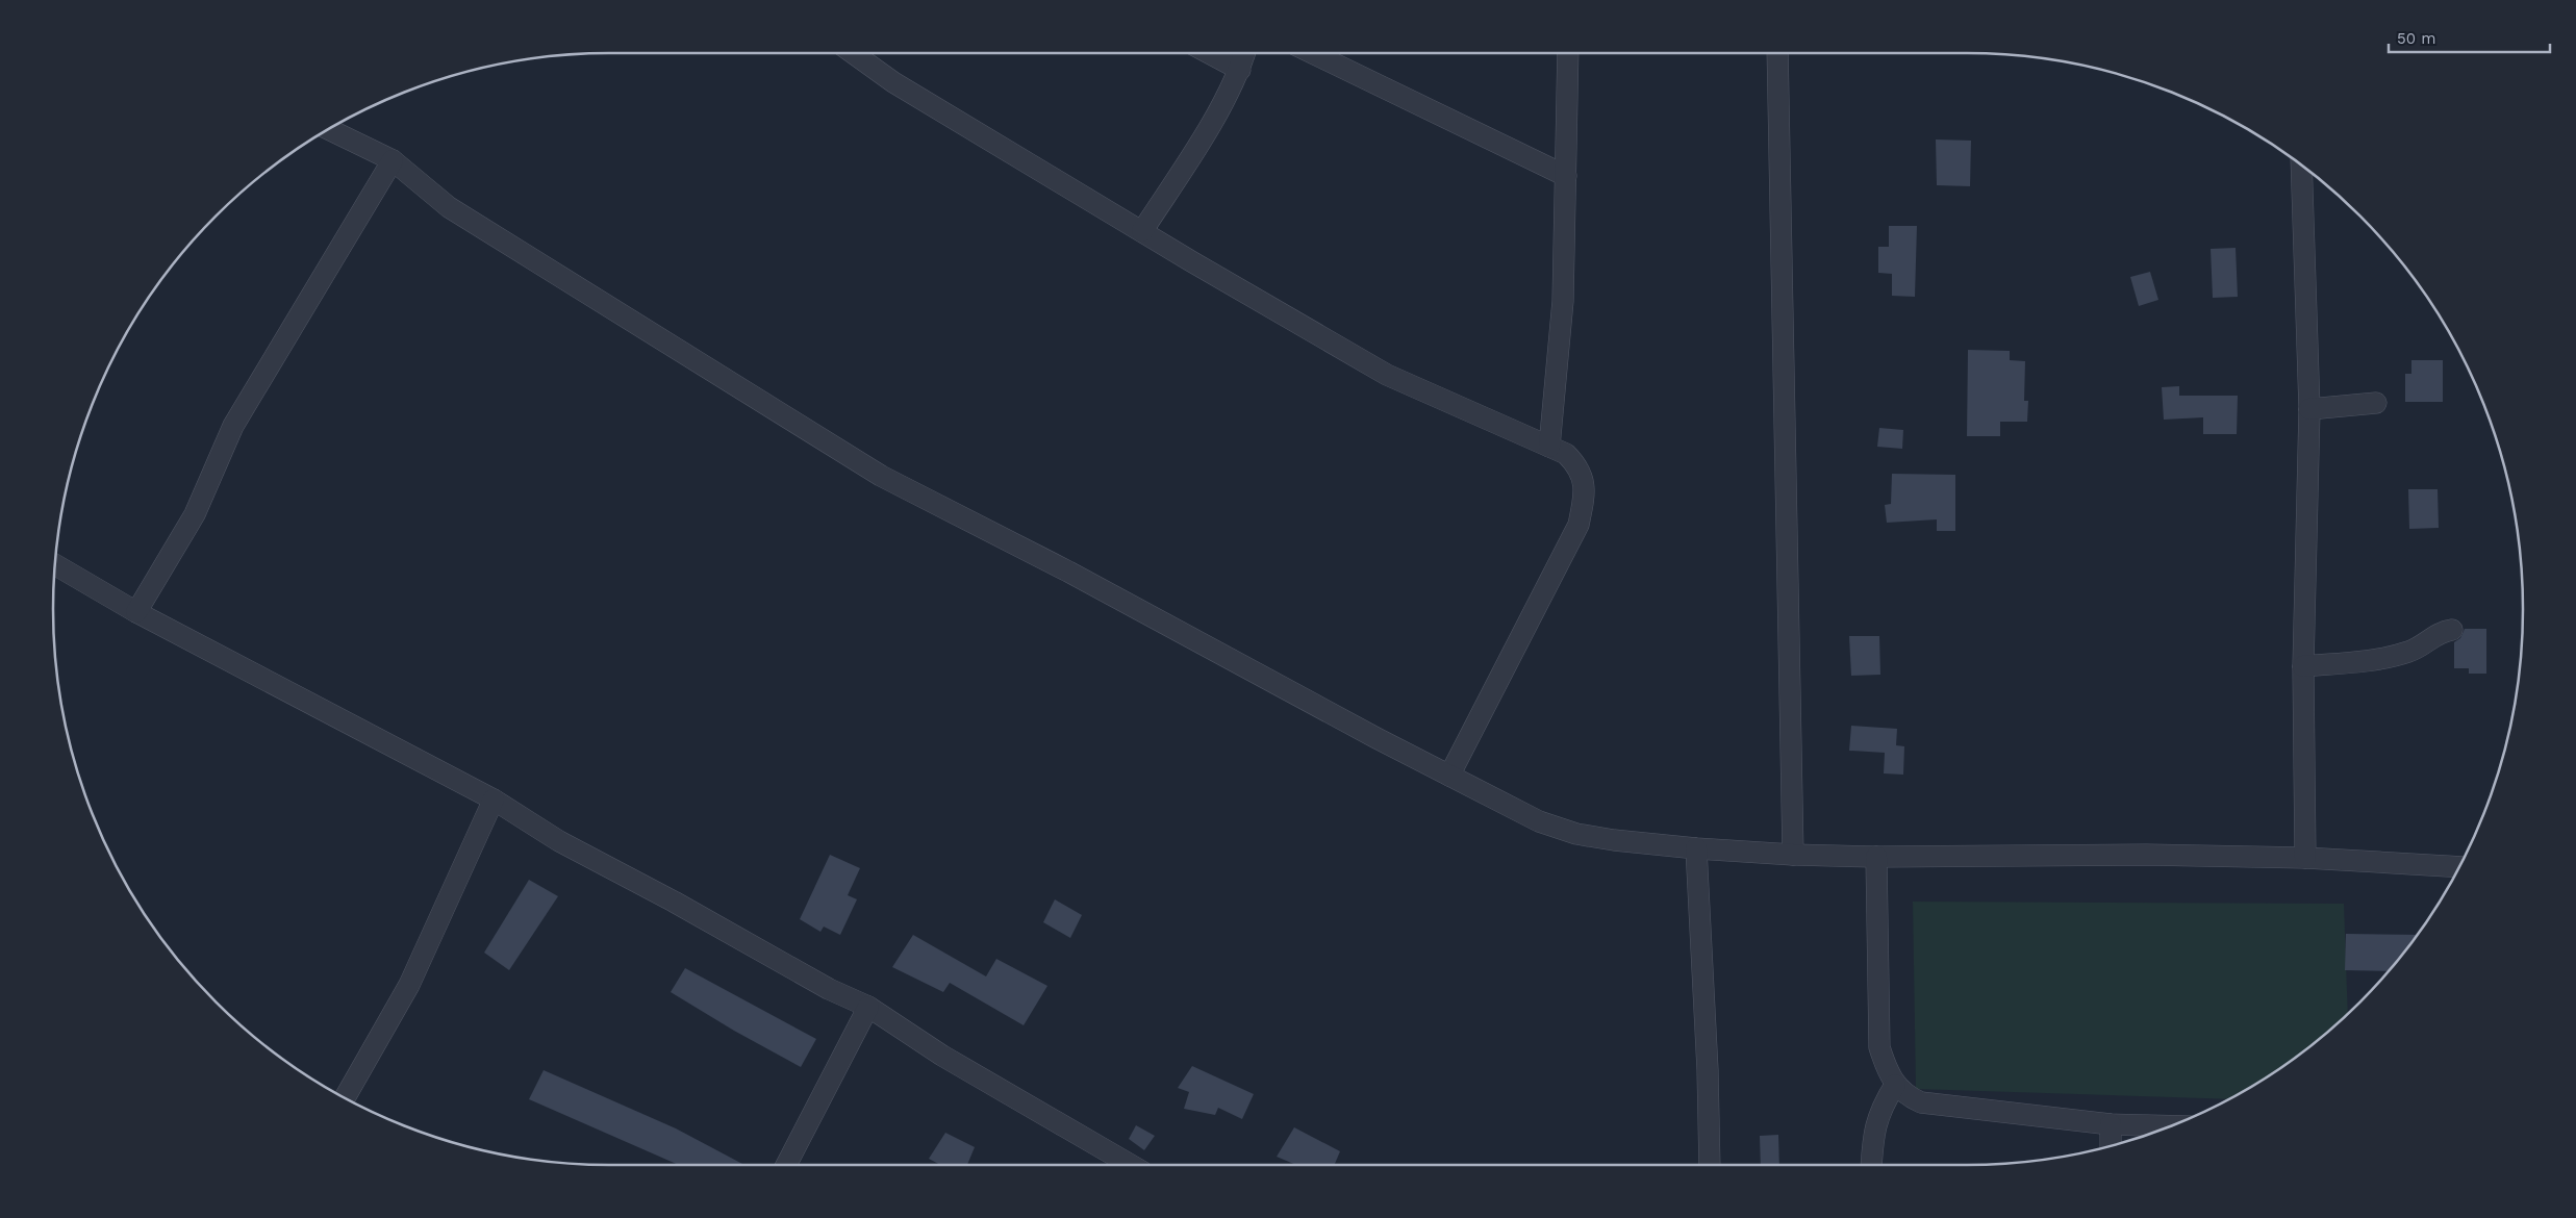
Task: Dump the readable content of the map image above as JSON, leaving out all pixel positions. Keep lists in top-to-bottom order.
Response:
{
  "scale_bar": "50 m"
}
